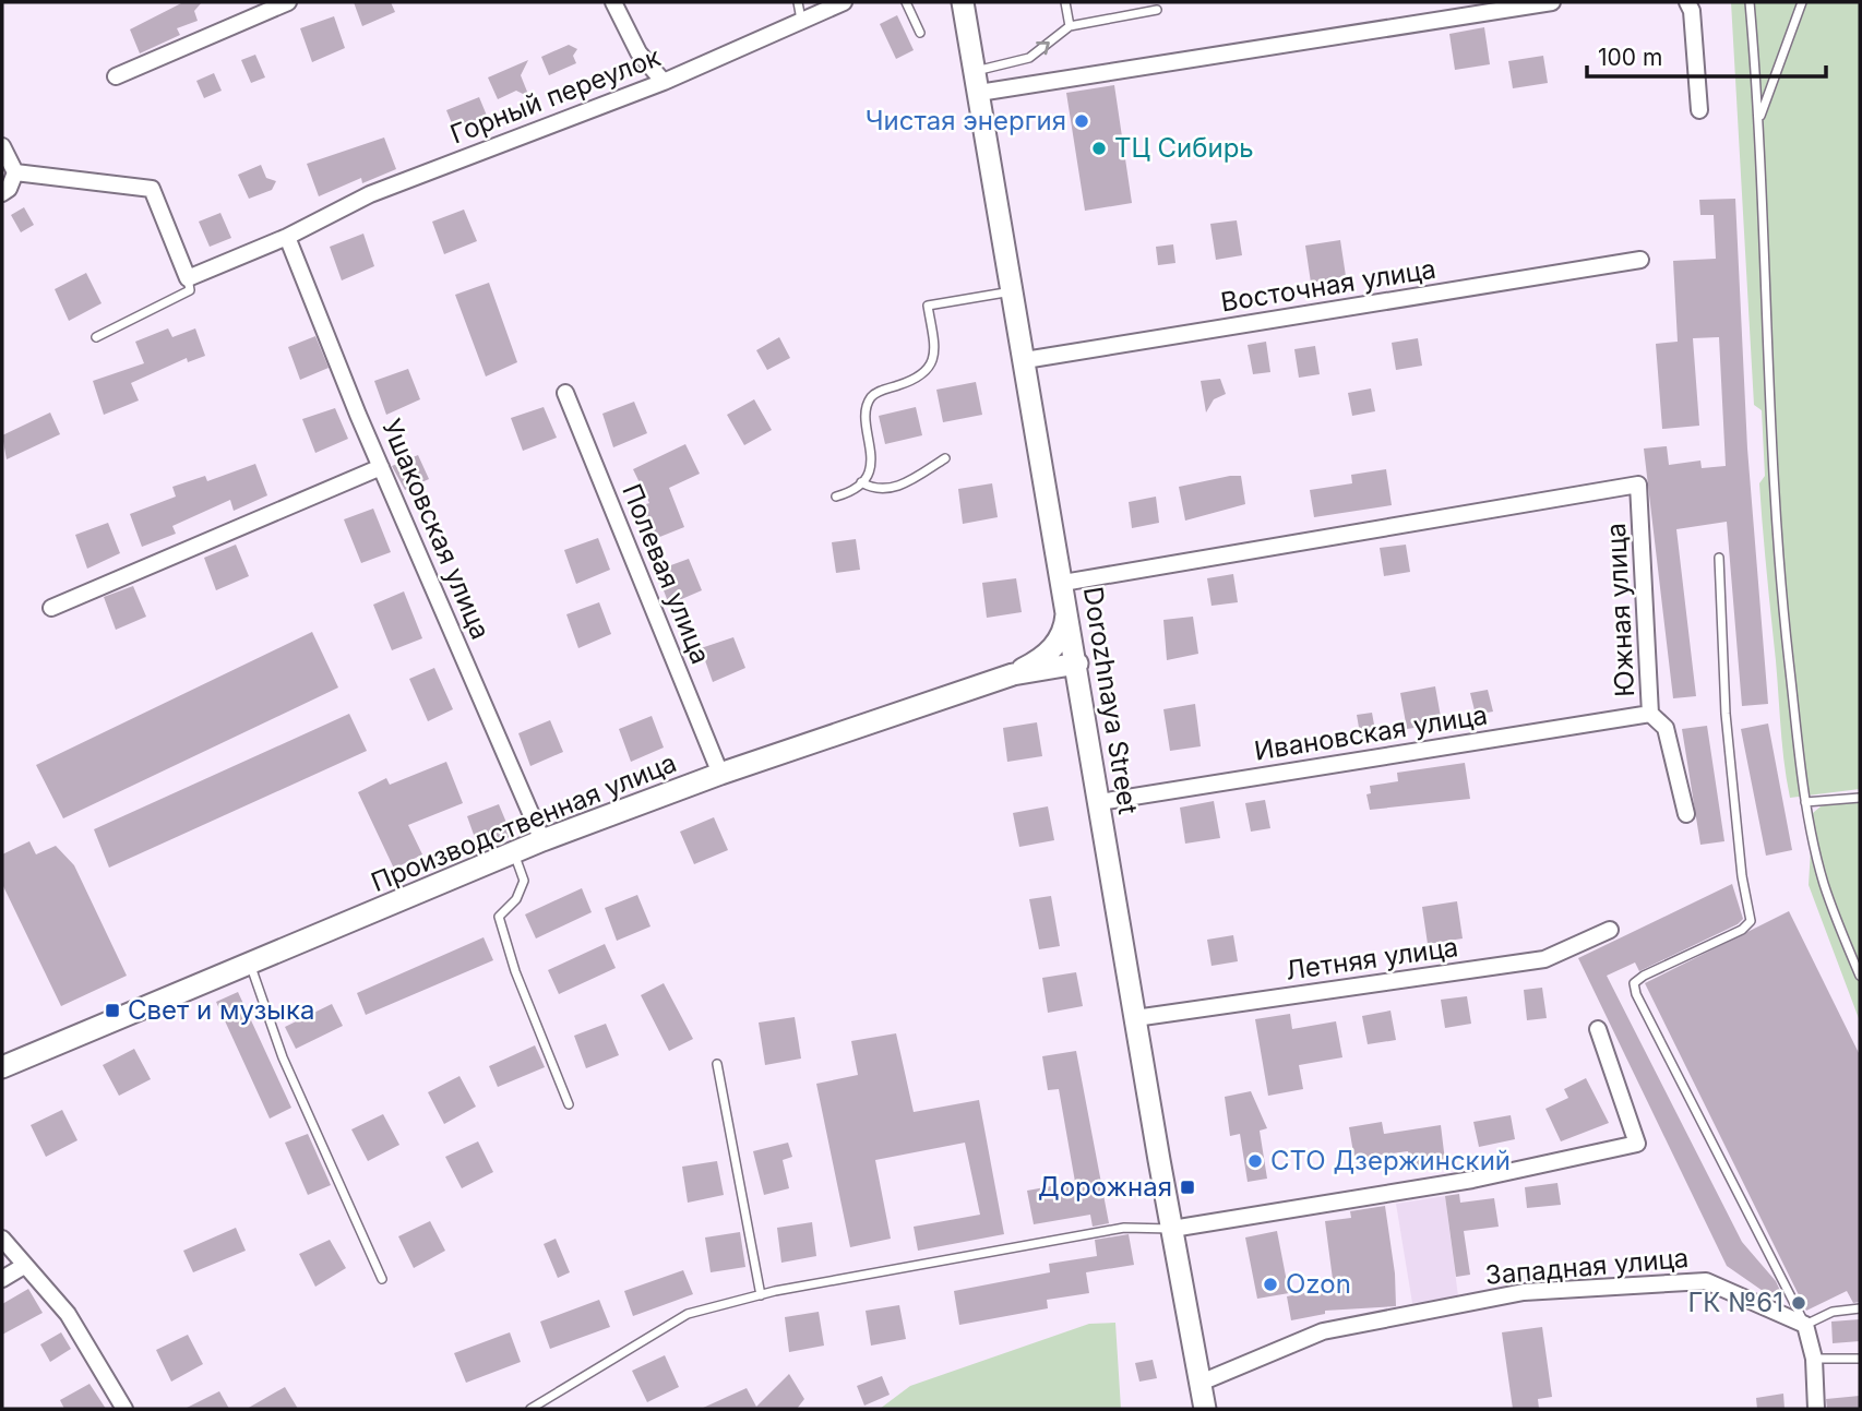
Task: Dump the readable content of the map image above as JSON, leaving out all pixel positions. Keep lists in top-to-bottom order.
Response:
{
  "streets": {
    "main road": ["Dorozhnaya Street", "Производственная улица"],
    "street": [
      "Горный переулок",
      "Восточная улица",
      "Ушаковская улица",
      "Полевая улица",
      "Южная улица",
      "Ивановская улица",
      "Летняя улица",
      "Западная улица"
    ]
  },
  "crossings": [
    ["Горный переулок", "Ушаковская улица"],
    ["Восточная улица", "Dorozhnaya Street"],
    ["Ушаковская улица", "Производственная улица"],
    ["Полевая улица", "Производственная улица"],
    ["Южная улица", "Dorozhnaya Street"],
    ["Южная улица", "Ивановская улица"],
    ["Dorozhnaya Street", "Ивановская улица"],
    ["Dorozhnaya Street", "Производственная улица"],
    ["Dorozhnaya Street", "Летняя улица"],
    ["Dorozhnaya Street", "Западная улица"]
  ],
  "places": {
    "other": [
      "Чистая энергия",
      "ТЦ Сибирь",
      "СТО Дзержинский",
      "Ozon",
      "ГК №61"
    ],
    "transit": ["Свет и музыка", "Дорожная"]
  },
  "scale_bar": "100 m"
}
